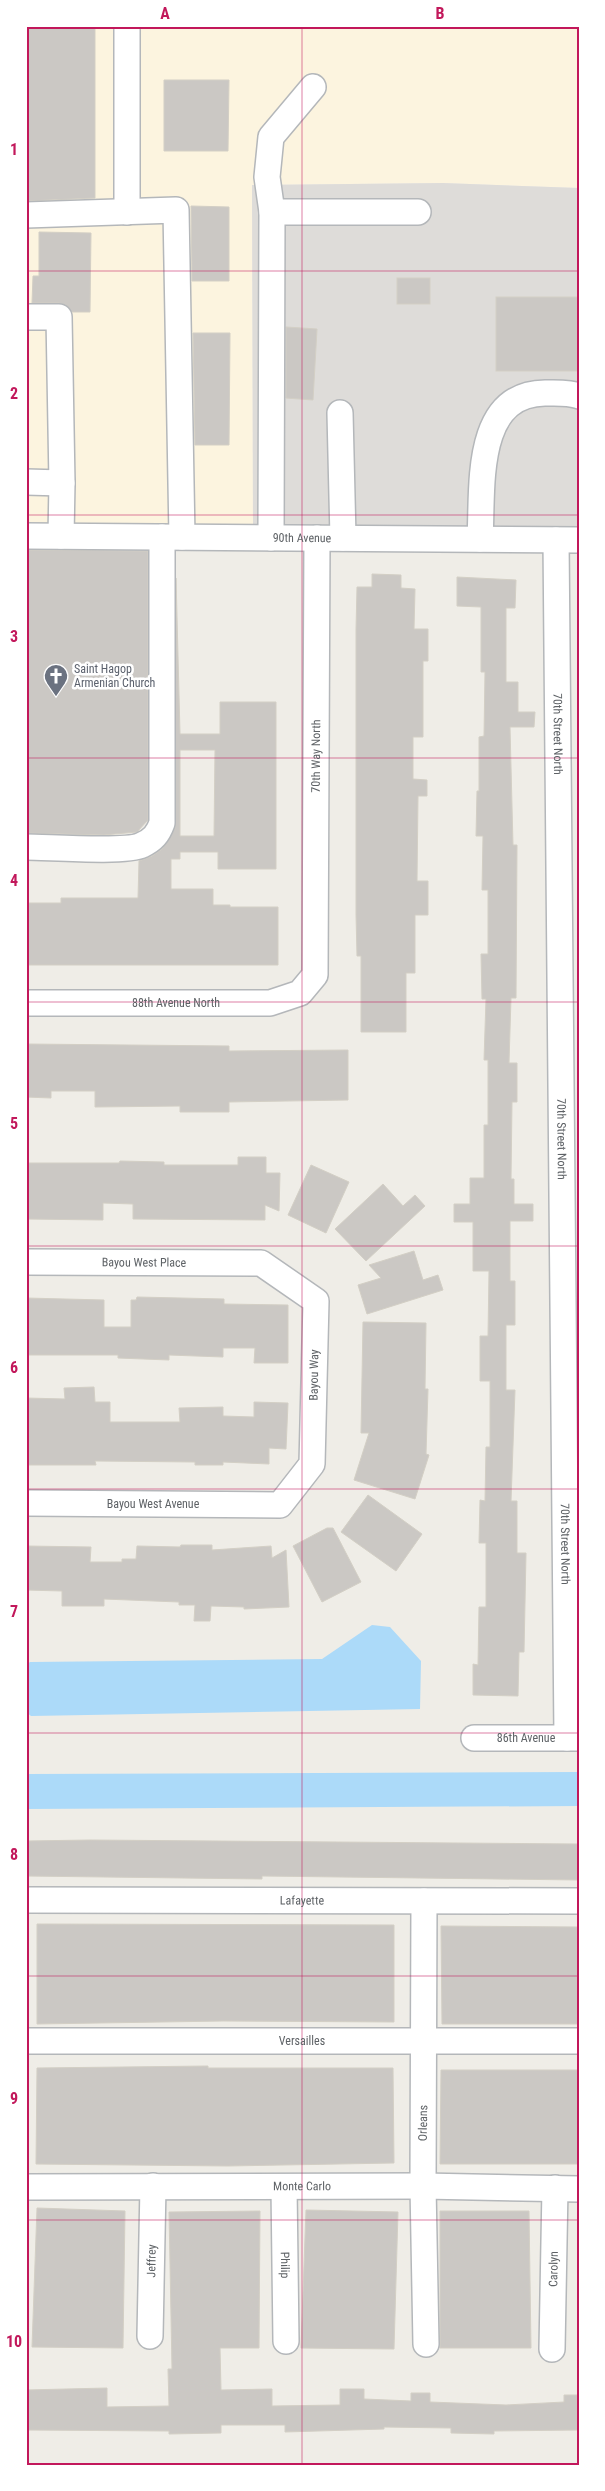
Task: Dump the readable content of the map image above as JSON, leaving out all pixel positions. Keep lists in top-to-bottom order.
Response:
{
  "streets": {
    "street": [
      "90th Avenue",
      "70th Street North",
      "70th Way North",
      "88th Avenue North",
      "Bayou West Place",
      "Bayou Way",
      "Bayou West Avenue",
      "86th Avenue",
      "Lafayette",
      "Versailles",
      "Orleans",
      "Monte Carlo",
      "Jeffrey",
      "Philip",
      "Carolyn"
    ]
  },
  "crossings": [
    ["90th Avenue", "70th Street North"],
    ["90th Avenue", "70th Way North"],
    ["70th Street North", "86th Avenue"],
    ["70th Way North", "88th Avenue North"],
    ["Bayou West Place", "Bayou Way"],
    ["Bayou Way", "Bayou West Avenue"],
    ["Lafayette", "Orleans"],
    ["Versailles", "Orleans"],
    ["Orleans", "Monte Carlo"],
    ["Monte Carlo", "Jeffrey"],
    ["Monte Carlo", "Philip"],
    ["Monte Carlo", "Carolyn"]
  ],
  "places": {
    "church": ["Saint Hagop Armenian Church"]
  },
  "grid": {
    "columns": ["A", "B"],
    "rows": [
      "1",
      "2",
      "3",
      "4",
      "5",
      "6",
      "7",
      "8",
      "9",
      "10"
    ]
  }
}
